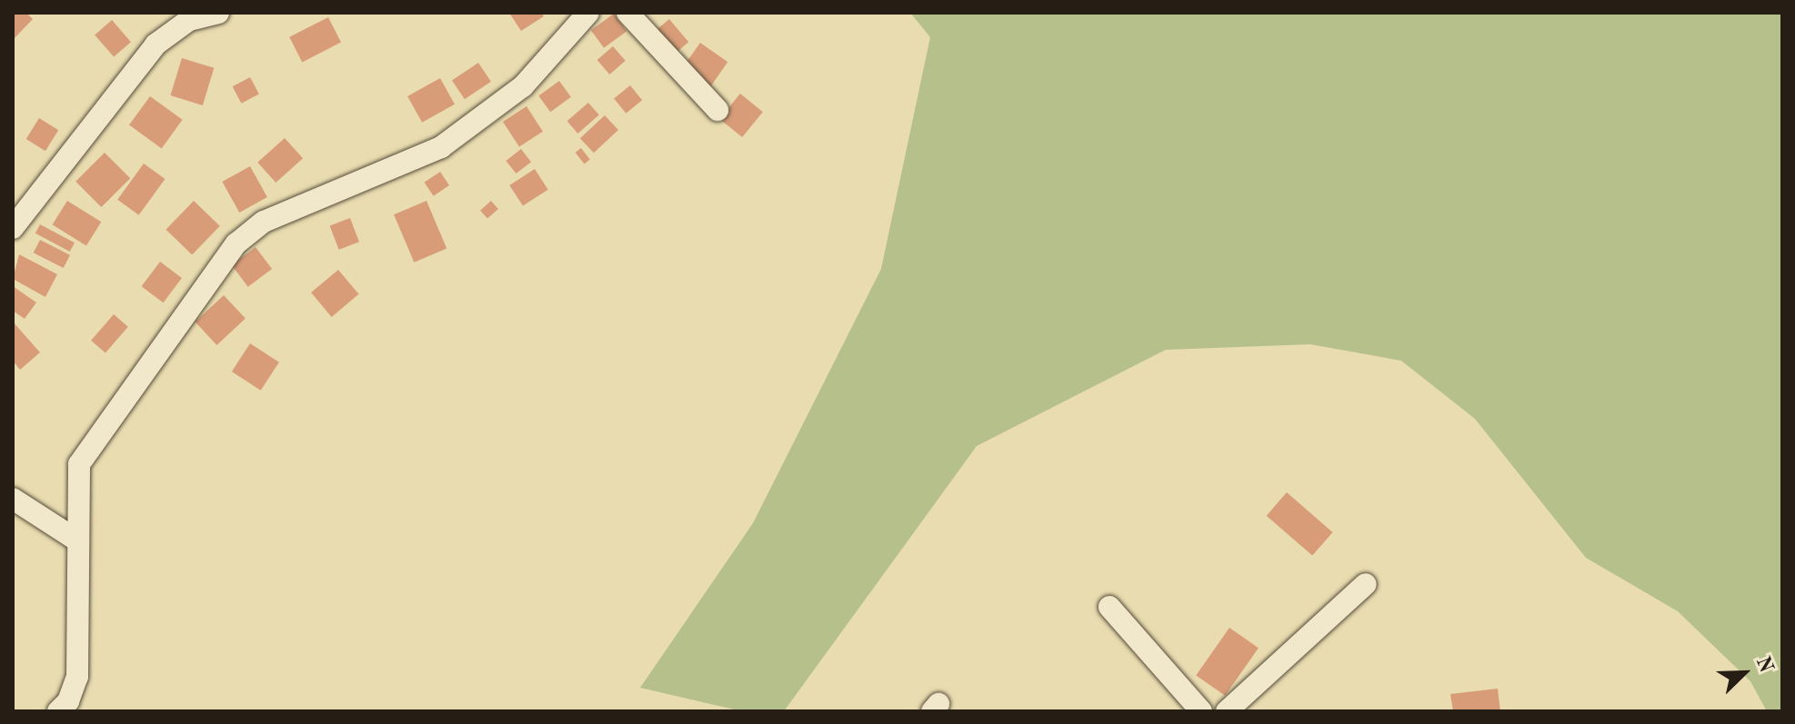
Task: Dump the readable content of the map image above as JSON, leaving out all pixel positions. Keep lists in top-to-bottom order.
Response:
{
  "north": "top right"
}
